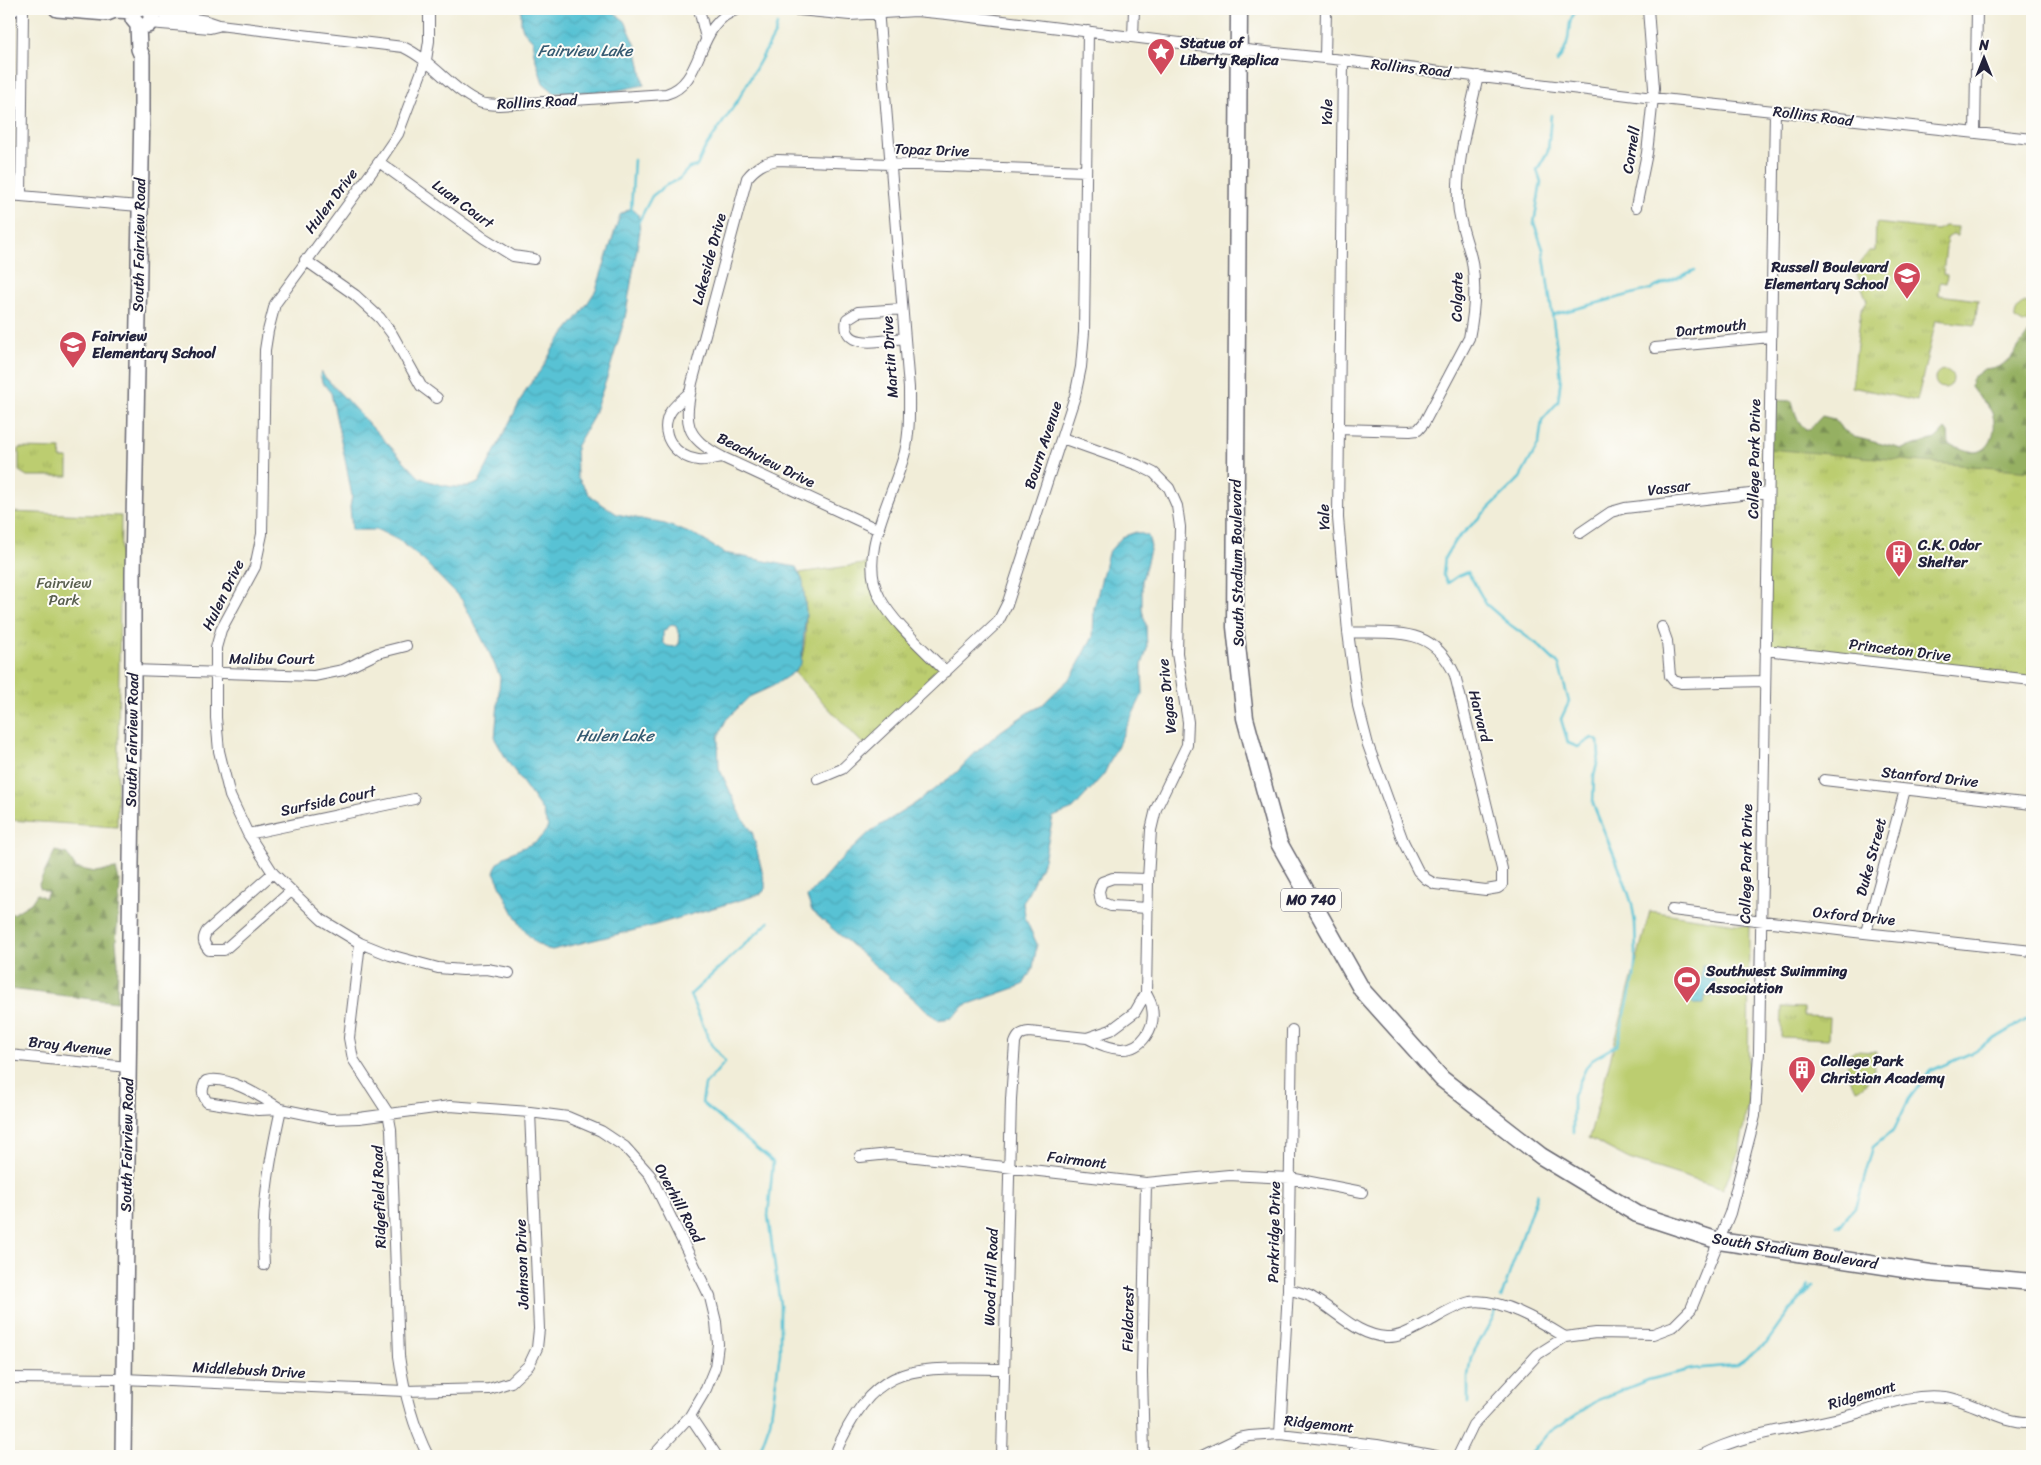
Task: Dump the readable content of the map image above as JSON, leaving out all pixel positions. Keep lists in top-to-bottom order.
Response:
{
  "streets": {
    "main road": ["South Stadium Boulevard", "MO 740"],
    "street": [
      "Rollins Road",
      "Yale",
      "Topaz Drive",
      "Cornell",
      "Hulen Drive",
      "Luan Court",
      "South Fairview Road",
      "Lakeside Drive",
      "Colgate",
      "Dartmouth",
      "Martin Drive",
      "Bourn Avenue",
      "College Park Drive",
      "Beachview Drive",
      "Vassar",
      "Princeton Drive",
      "Malibu Court",
      "Vegas Drive",
      "Harvard",
      "Stanford Drive",
      "Surfside Court",
      "Duke Street",
      "Oxford Drive",
      "Bray Avenue",
      "Fairmont",
      "Ridgefield Road",
      "Overhill Road",
      "Parkridge Drive",
      "Johnson Drive",
      "Wood Hill Road",
      "Fieldcrest",
      "Middlebush Drive",
      "Ridgemont"
    ]
  },
  "crossings": [
    ["Rollins Road", "Yale"],
    ["Rollins Road", "Cornell"],
    ["Rollins Road", "Hulen Drive"],
    ["Rollins Road", "South Fairview Road"],
    ["Rollins Road", "Colgate"],
    ["Rollins Road", "Martin Drive"],
    ["Rollins Road", "Bourn Avenue"],
    ["Rollins Road", "College Park Drive"],
    ["Rollins Road", "South Stadium Boulevard"],
    ["Yale", "Colgate"],
    ["Yale", "Harvard"],
    ["Topaz Drive", "Lakeside Drive"],
    ["Topaz Drive", "Martin Drive"],
    ["Topaz Drive", "Bourn Avenue"],
    ["Hulen Drive", "Luan Court"],
    ["Hulen Drive", "Malibu Court"],
    ["Hulen Drive", "Surfside Court"],
    ["Hulen Drive", "Ridgefield Road"],
    ["South Fairview Road", "Malibu Court"],
    ["South Fairview Road", "Bray Avenue"],
    ["South Fairview Road", "Middlebush Drive"],
    ["Lakeside Drive", "Beachview Drive"],
    ["Dartmouth", "College Park Drive"],
    ["Martin Drive", "Bourn Avenue"],
    ["Martin Drive", "Beachview Drive"],
    ["Bourn Avenue", "Vegas Drive"],
    ["College Park Drive", "Vassar"],
    ["College Park Drive", "South Stadium Boulevard"],
    ["College Park Drive", "Princeton Drive"],
    ["College Park Drive", "Oxford Drive"],
    ["Stanford Drive", "Duke Street"],
    ["Duke Street", "Oxford Drive"],
    ["Fairmont", "Parkridge Drive"],
    ["Fairmont", "Wood Hill Road"],
    ["Fairmont", "Fieldcrest"],
    ["Ridgefield Road", "Overhill Road"],
    ["Ridgefield Road", "Middlebush Drive"],
    ["Overhill Road", "Johnson Drive"],
    ["Parkridge Drive", "Ridgemont"],
    ["Johnson Drive", "Middlebush Drive"]
  ],
  "water": ["Fairview Lake", "Hulen Lake"],
  "parks": ["Fairview Park"],
  "places": {
    "place": ["Statue of Liberty Replica"],
    "school or university": ["Russell Boulevard Elementary School", "Fairview Elementary School"],
    "building": ["C.K. Odor Shelter", "College Park Christian Academy"],
    "sports": ["Southwest Swimming Association"]
  },
  "north": "top"
}
